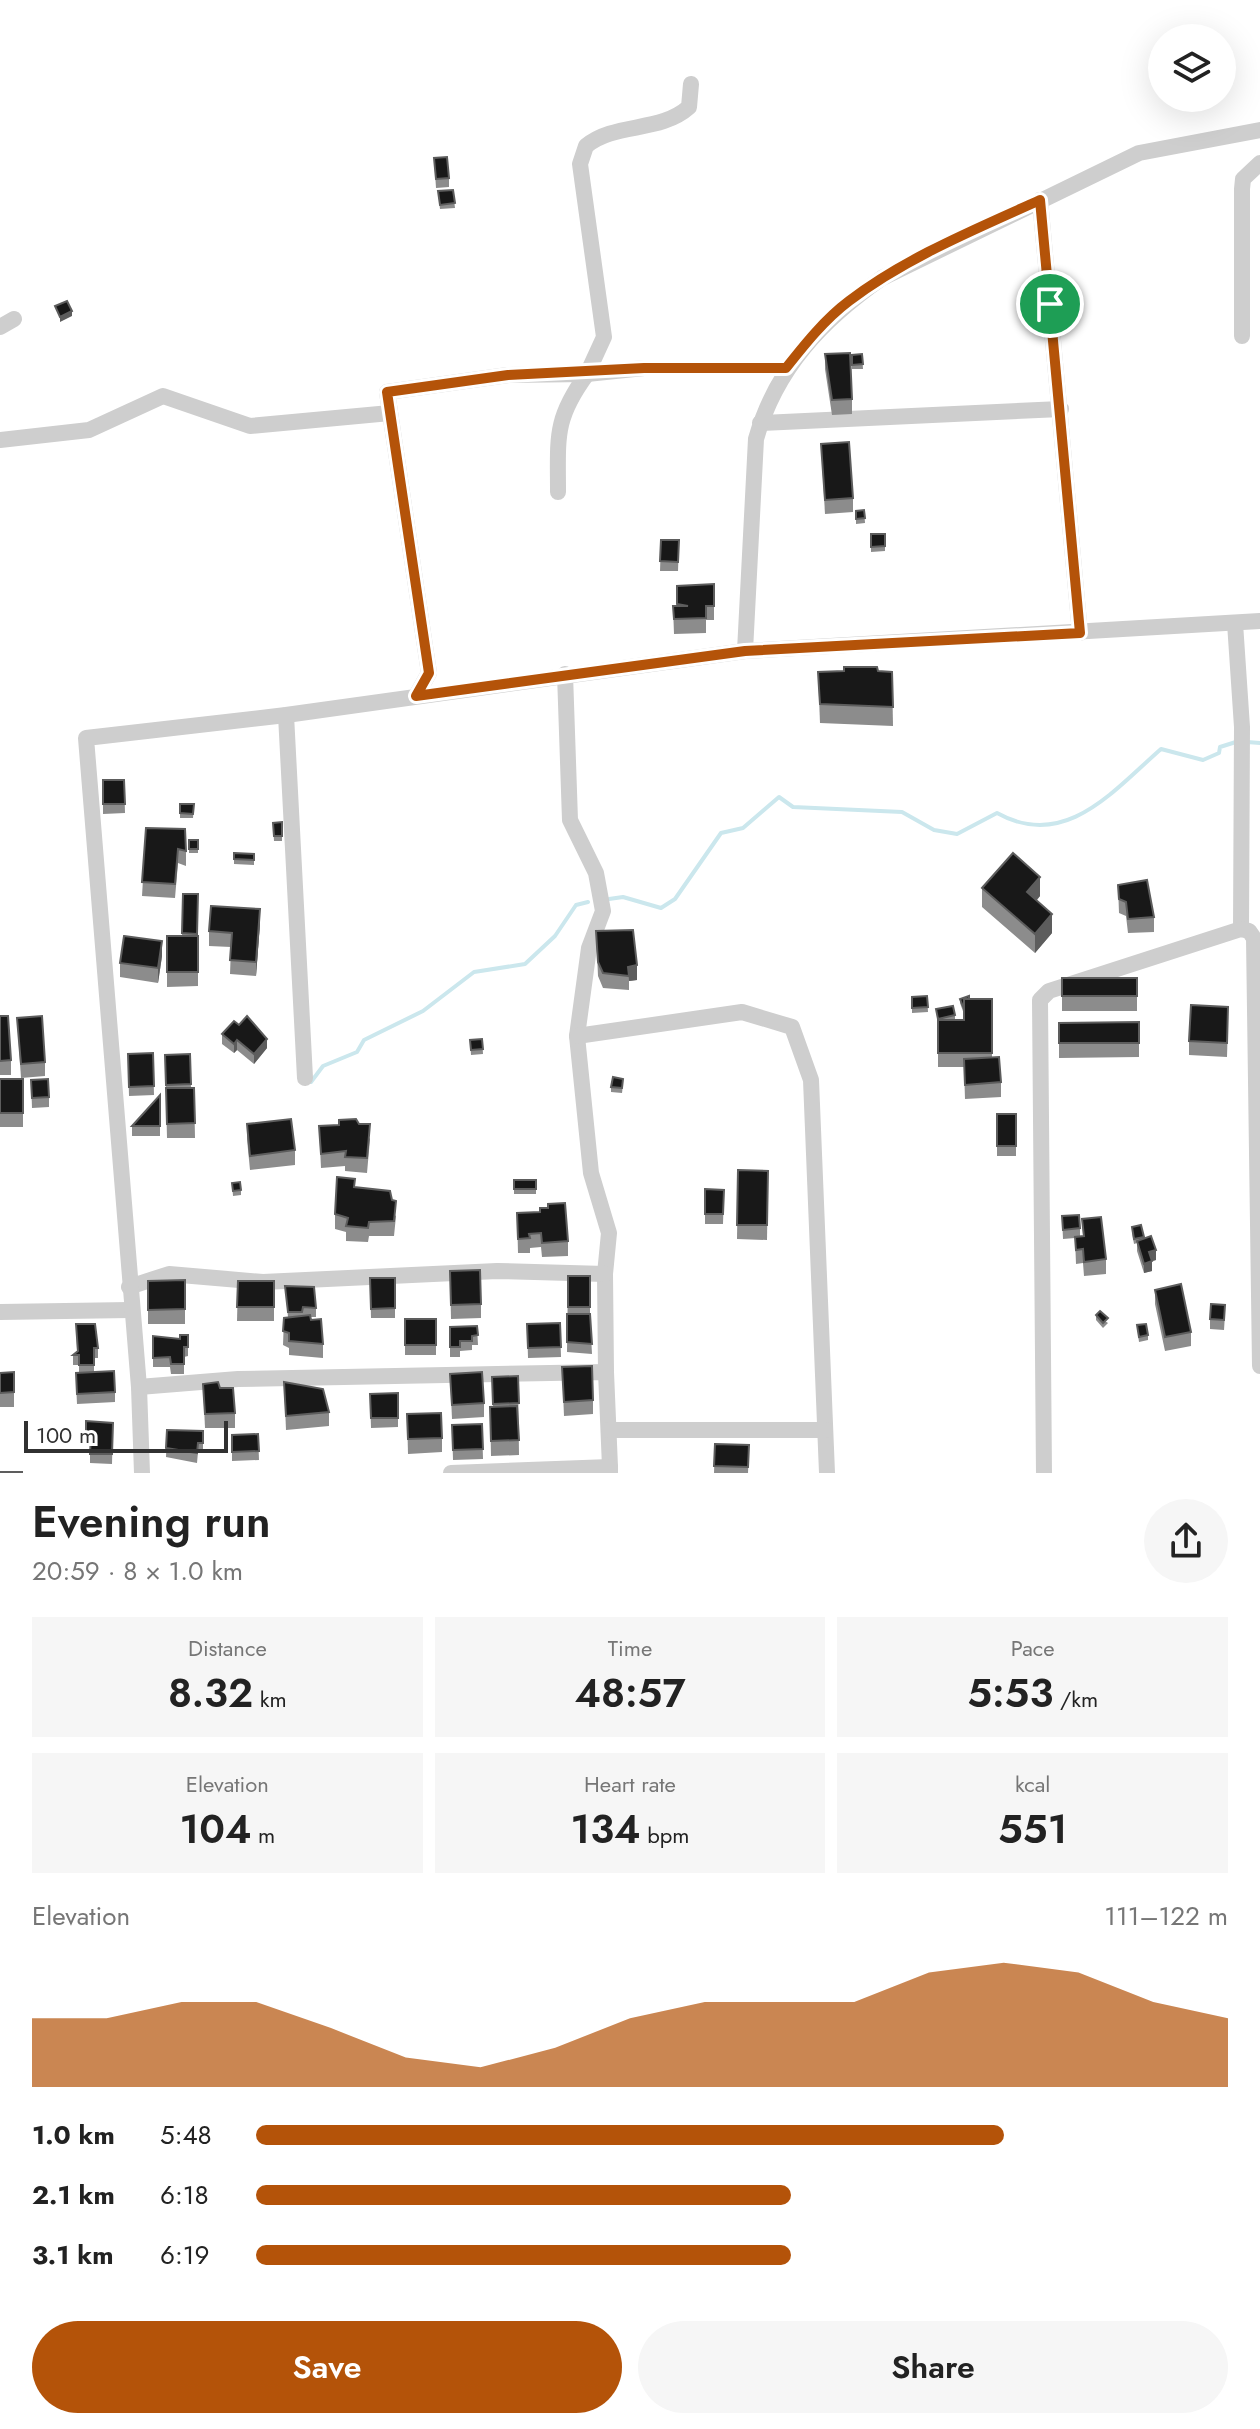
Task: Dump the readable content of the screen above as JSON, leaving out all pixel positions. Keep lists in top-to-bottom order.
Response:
{
  "scale_bar": "100 m",
  "page": {
    "scale": "100 m",
    "heading": ["Evening run", "20:59 · 8 × 1.0 km"],
    "stats": [
      ["Distance", "8.32 km"],
      ["Time", "48:57"],
      ["Pace", "5:53 /km"],
      ["Elevation", "104 m"],
      ["Heart rate", "134 bpm"],
      ["kcal", "551"]
    ],
    "chart": ["Elevation", "111–122 m"],
    "list": [
      {
        "name": "1.0 km",
        "note": "5:48"
      },
      {
        "name": "2.1 km",
        "note": "6:18"
      },
      {
        "name": "3.1 km",
        "note": "6:19"
      }
    ],
    "buttons": ["Save", "Share"]
  }
}
